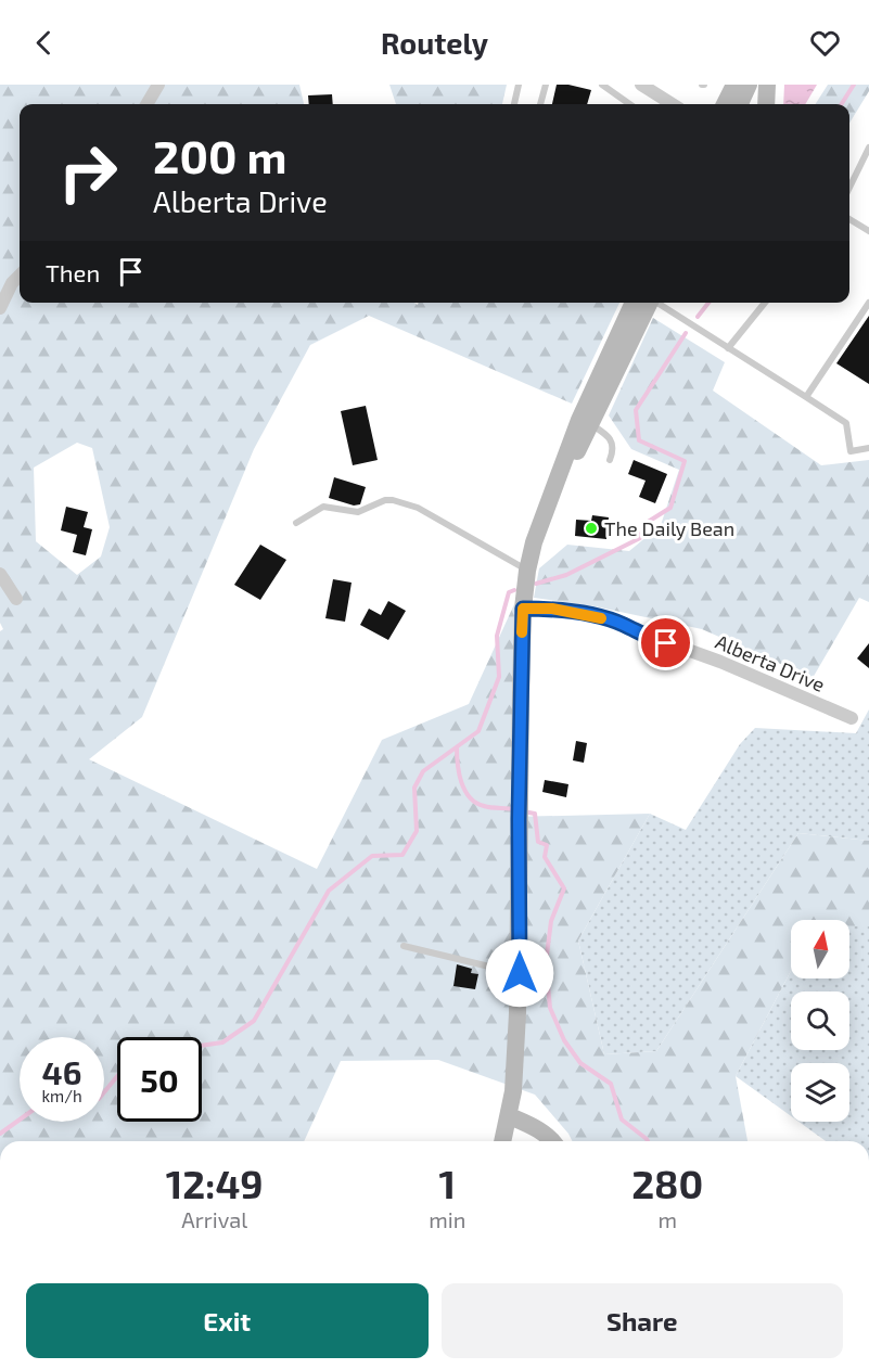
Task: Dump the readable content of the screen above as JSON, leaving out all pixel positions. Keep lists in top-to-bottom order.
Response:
{
  "streets": {
    "street": ["Alberta Drive"]
  },
  "places": ["The Daily Bean"],
  "north": "top",
  "page": {
    "header": "Routely",
    "turn": ["200 m", "Alberta Drive"],
    "then": "Then",
    "speed": "46 km/h",
    "limit": "50",
    "eta": [
      "12:49",
      "Arrival",
      "1",
      "min",
      "280",
      "m"
    ],
    "buttons": ["Exit", "Share"]
  }
}
